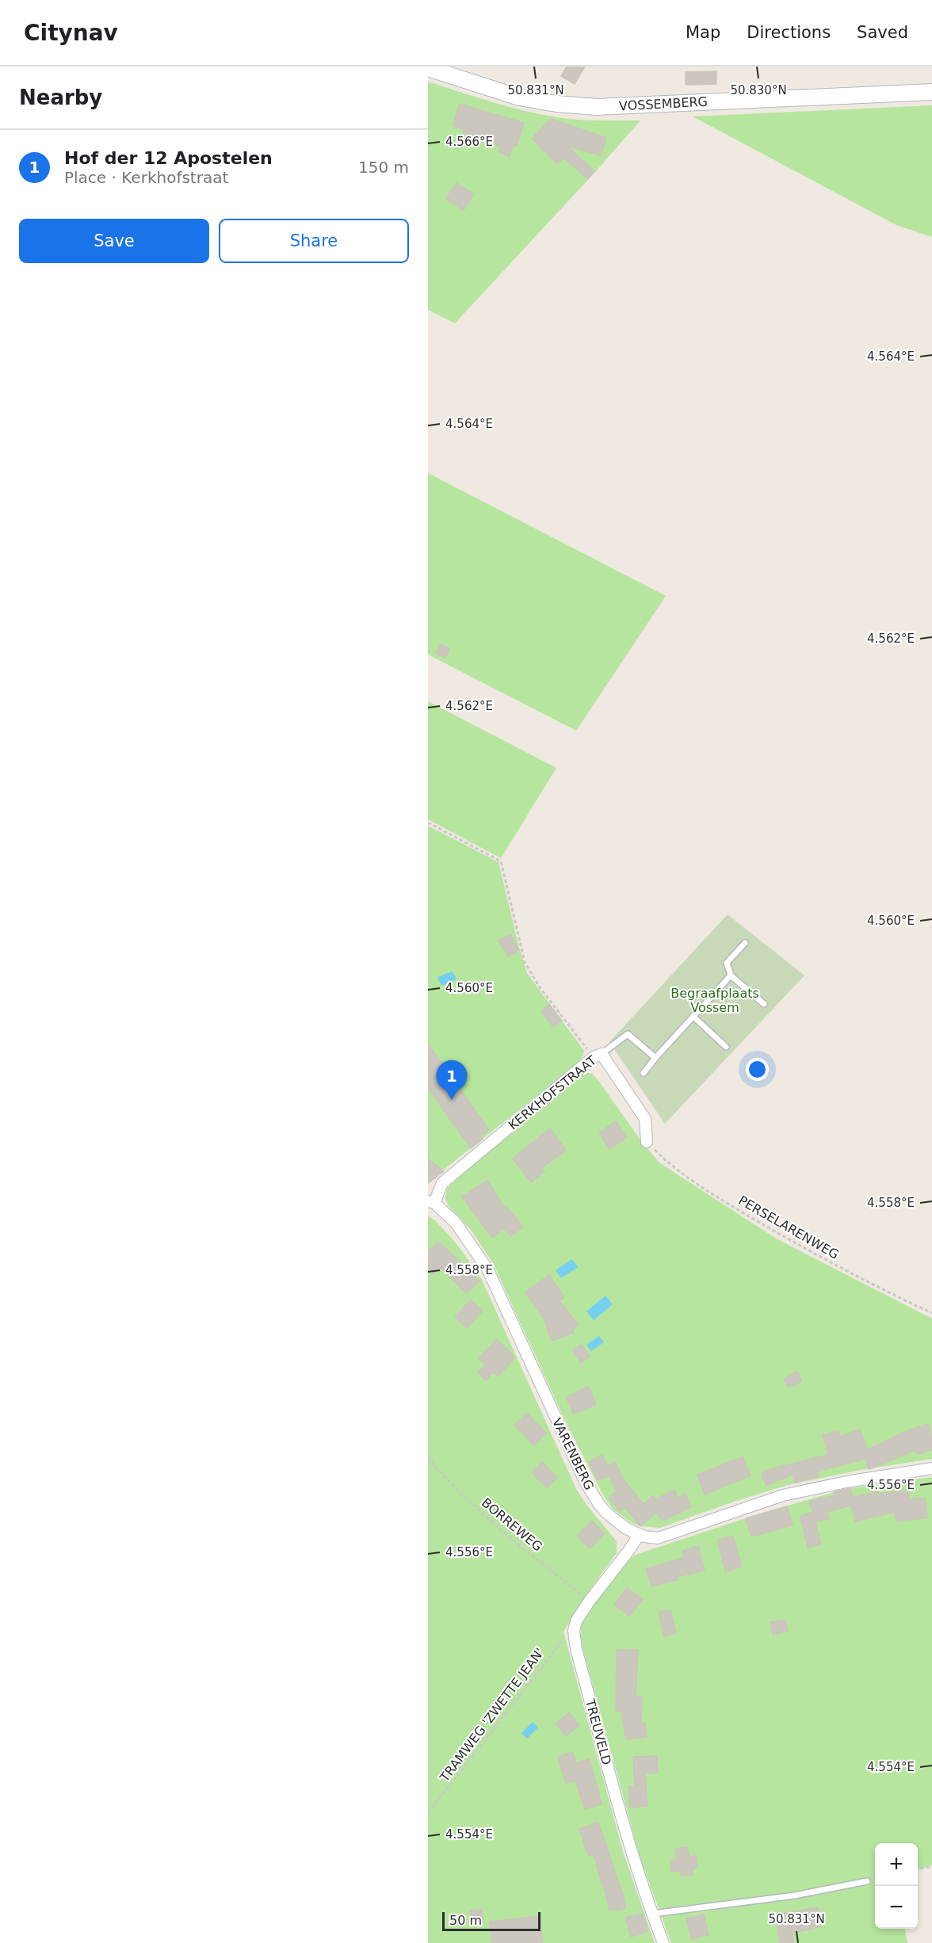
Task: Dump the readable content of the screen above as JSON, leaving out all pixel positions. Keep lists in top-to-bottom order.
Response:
{
  "streets": {
    "street": [
      "VOSSEMBERG",
      "KERKHOFSTRAAT",
      "VARENBERG",
      "TREUVELD"
    ],
    "path": ["PERSELARENWEG", "BORREWEG", "TRAMWEG 'ZWETTE JEAN'"]
  },
  "crossings": [
    ["KERKHOFSTRAAT", "PERSELARENWEG"],
    ["KERKHOFSTRAAT", "VARENBERG"],
    ["TRAMWEG 'ZWETTE JEAN'", "TREUVELD"]
  ],
  "parks": ["Begraafplaats Vossem"],
  "scale_bar": "50 m",
  "page": {
    "header": "Citynav",
    "nav": ["Map", "Directions", "Saved"],
    "heading": "Nearby",
    "list": [
      {
        "mark": "1",
        "name": "Hof der 12 Apostelen",
        "note": "Place · Kerkhofstraat",
        "value": "150 m"
      }
    ],
    "buttons": ["Save", "Share"],
    "pins": "1",
    "map_buttons": ["+", "−"],
    "scale": "50 m"
  },
  "coordinates": [
    "50.831°N",
    "50.830°N",
    "4.566°E",
    "4.564°E",
    "4.562°E",
    "4.560°E",
    "4.558°E",
    "4.556°E",
    "4.554°E"
  ]
}
